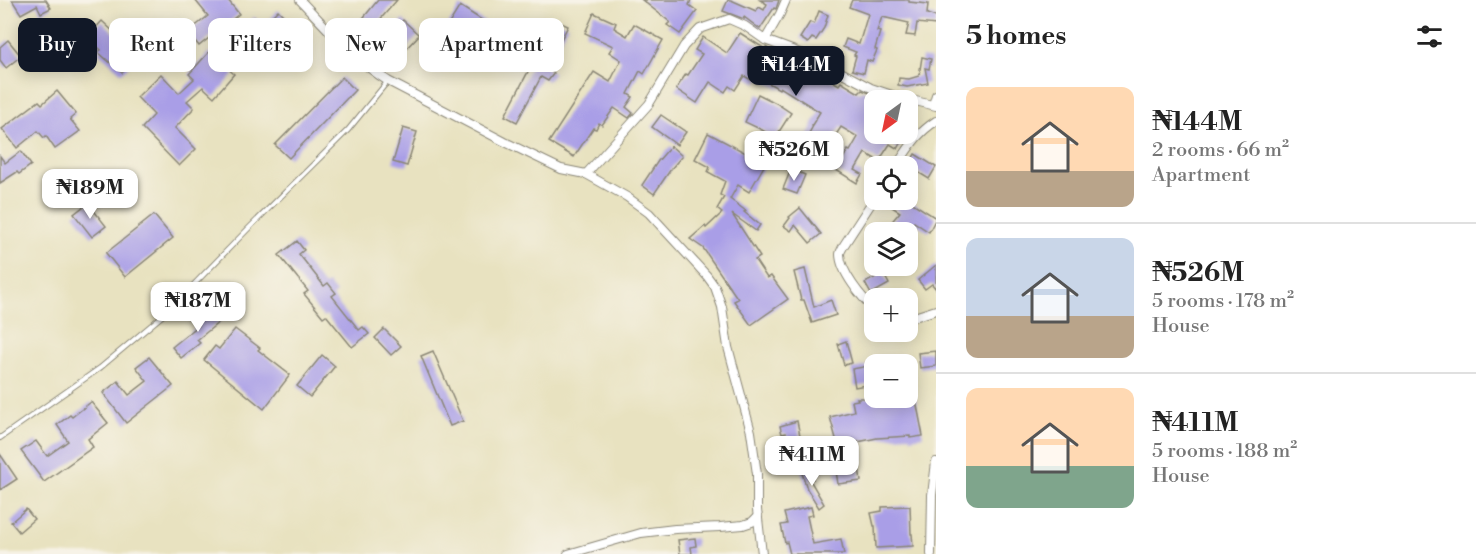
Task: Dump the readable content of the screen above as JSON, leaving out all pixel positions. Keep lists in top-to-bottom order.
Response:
{
  "north": "bottom left",
  "page": {
    "heading": "5 homes",
    "chip": [
      "Buy",
      "Rent",
      "Filters",
      "New",
      "Apartment"
    ],
    "price": [
      "₦144M",
      "₦526M",
      "₦189M",
      "₦187M",
      "₦411M"
    ],
    "list": [
      {
        "name": "₦144M",
        "note": "2 rooms · 66 m² · Apartment"
      },
      {
        "name": "₦526M",
        "note": "5 rooms · 178 m² · House"
      },
      {
        "name": "₦411M",
        "note": "5 rooms · 188 m² · House"
      }
    ],
    "map_buttons": ["+", "−"]
  }
}
